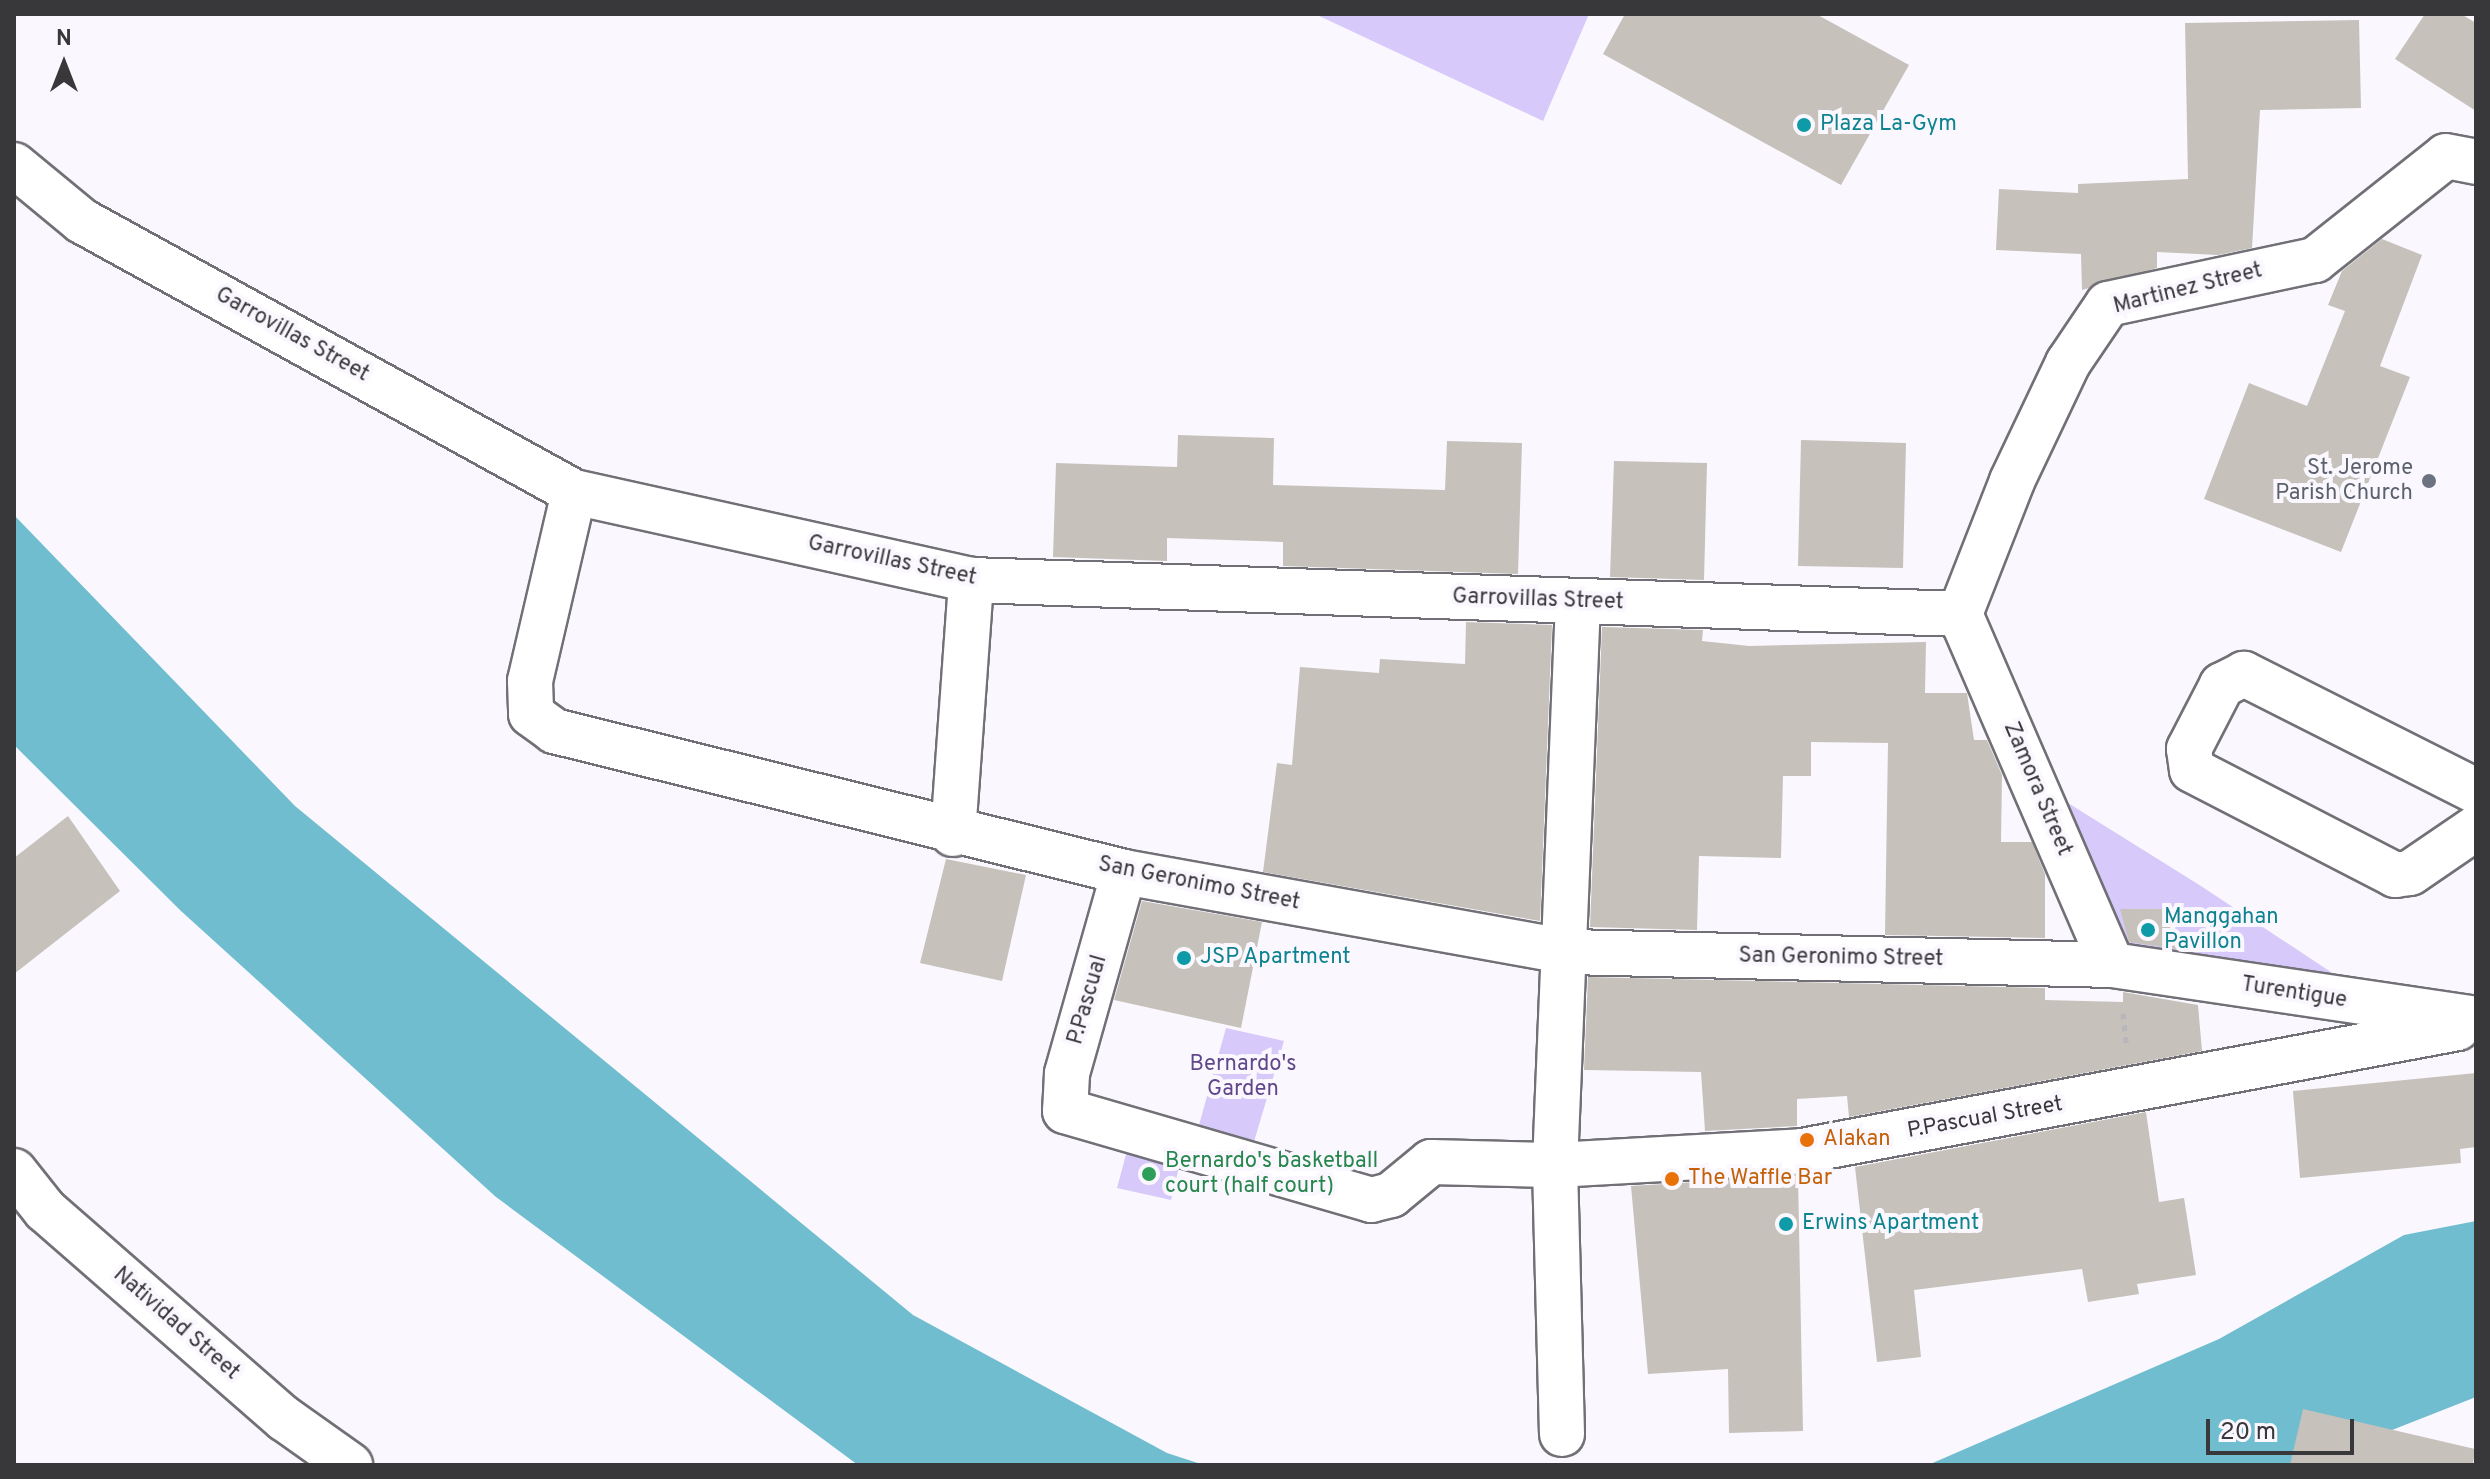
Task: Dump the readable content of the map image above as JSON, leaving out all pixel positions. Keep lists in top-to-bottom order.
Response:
{
  "streets": {
    "street": [
      "Martinez Street",
      "Garrovillas Street",
      "Zamora Street",
      "San Geronimo Street",
      "Turentigue",
      "P.Pascual",
      "P.Pascual Street",
      "Natividad Street"
    ]
  },
  "crossings": [
    ["Martinez Street", "Garrovillas Street"],
    ["Martinez Street", "Zamora Street"],
    ["Garrovillas Street", "Zamora Street"],
    ["Garrovillas Street", "San Geronimo Street"],
    ["Zamora Street", "San Geronimo Street"],
    ["Zamora Street", "Turentigue"],
    ["San Geronimo Street", "Turentigue"],
    ["San Geronimo Street", "P.Pascual"],
    ["Turentigue", "P.Pascual Street"],
    ["P.Pascual", "P.Pascual Street"]
  ],
  "parks": ["Bernardo's Garden"],
  "places": [
    "Plaza La-Gym",
    "St. Jerome Parish Church",
    "Manggahan Pavillon",
    "JSP Apartment",
    "Alakan",
    "Bernardo's basketball court (half court)",
    "The Waffle Bar",
    "Erwins Apartment"
  ],
  "scale_bar": "20 m",
  "north": "top"
}
